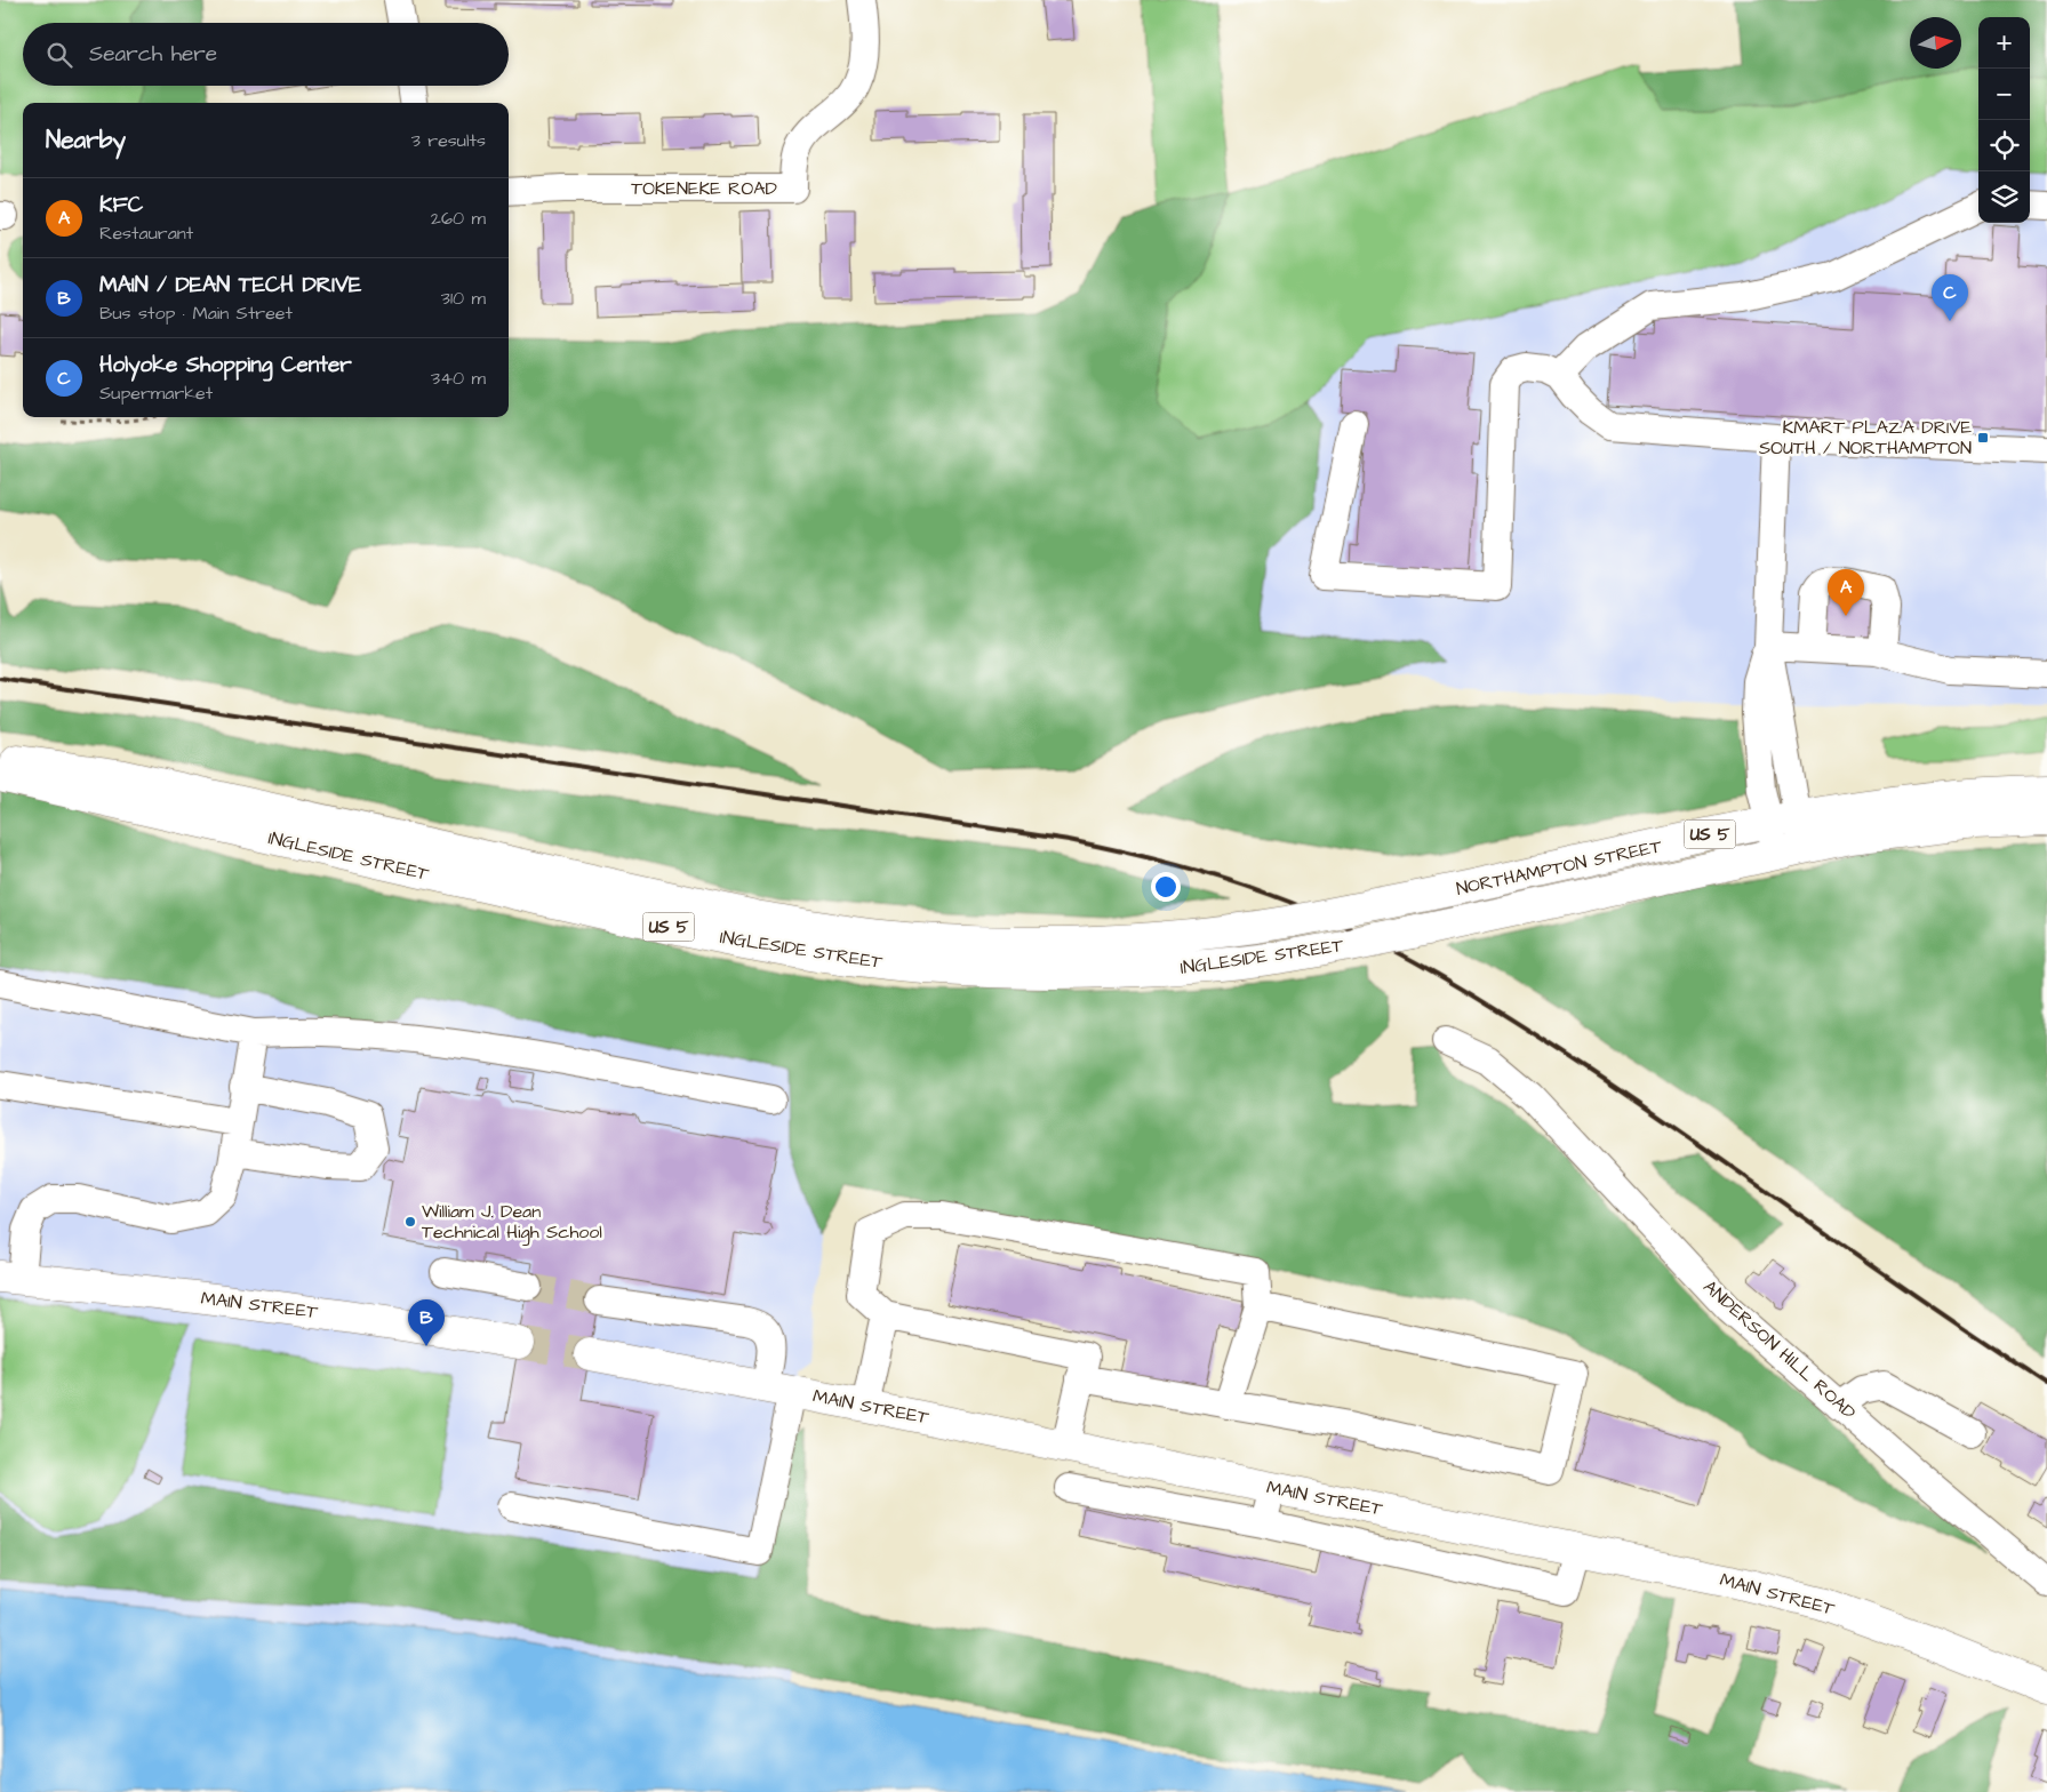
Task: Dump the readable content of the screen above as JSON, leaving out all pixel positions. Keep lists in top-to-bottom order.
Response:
{
  "streets": {
    "main road": [
      "US 5",
      "INGLESIDE STREET",
      "NORTHAMPTON STREET",
      "MAIN STREET"
    ],
    "street": ["TOKENEKE ROAD", "ANDERSON HILL ROAD"]
  },
  "crossings": [
    ["INGLESIDE STREET", "NORTHAMPTON STREET"]
  ],
  "places": {
    "transit": ["KMART PLAZA DRIVE SOUTH / NORTHAMPTON"],
    "other": ["William J. Dean Technical High School"]
  },
  "north": "right",
  "page": {
    "map_buttons": ["+", "−"],
    "search": "Search here",
    "heading": ["Nearby", "3 results"],
    "list": [
      {
        "mark": "A",
        "name": "KFC",
        "note": "Restaurant",
        "value": "260 m"
      },
      {
        "mark": "B",
        "name": "MAIN / DEAN TECH DRIVE",
        "note": "Bus stop · Main Street",
        "value": "310 m"
      },
      {
        "mark": "C",
        "name": "Holyoke Shopping Center",
        "note": "Supermarket",
        "value": "340 m"
      }
    ],
    "pins": ["C", "A", "B"]
  }
}
